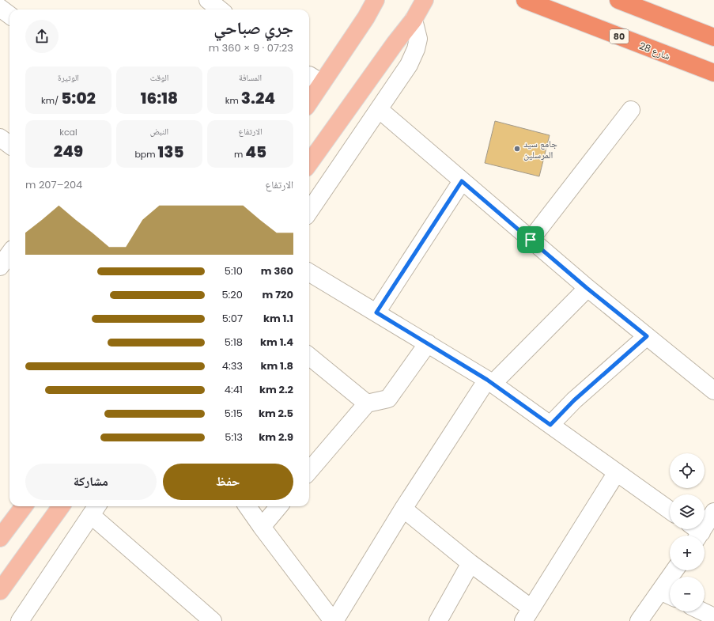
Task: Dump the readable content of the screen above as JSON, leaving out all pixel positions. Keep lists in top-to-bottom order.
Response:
{
  "streets": {
    "highway": ["80", "شارع 28"]
  },
  "places": ["جامع سيد المرسلين"],
  "page": {
    "heading": ["جري صباحي", "07:23 · 9 × 360 m"],
    "stats": [
      ["المسافة", "3.24 km"],
      ["الوقت", "16:18"],
      ["الوتيرة", "5:02 /km"],
      ["الارتفاع", "45 m"],
      ["النبض", "135 bpm"],
      ["kcal", "249"]
    ],
    "chart": ["الارتفاع", "204–207 m"],
    "list": [
      {
        "name": "360 m",
        "note": "5:10"
      },
      {
        "name": "720 m",
        "note": "5:20"
      },
      {
        "name": "1.1 km",
        "note": "5:07"
      },
      {
        "name": "1.4 km",
        "note": "5:18"
      },
      {
        "name": "1.8 km",
        "note": "4:33"
      },
      {
        "name": "2.2 km",
        "note": "4:41"
      },
      {
        "name": "2.5 km",
        "note": "5:15"
      },
      {
        "name": "2.9 km",
        "note": "5:13"
      }
    ],
    "map_buttons": ["+", "−"],
    "buttons": ["حفظ", "مشاركة"]
  }
}
